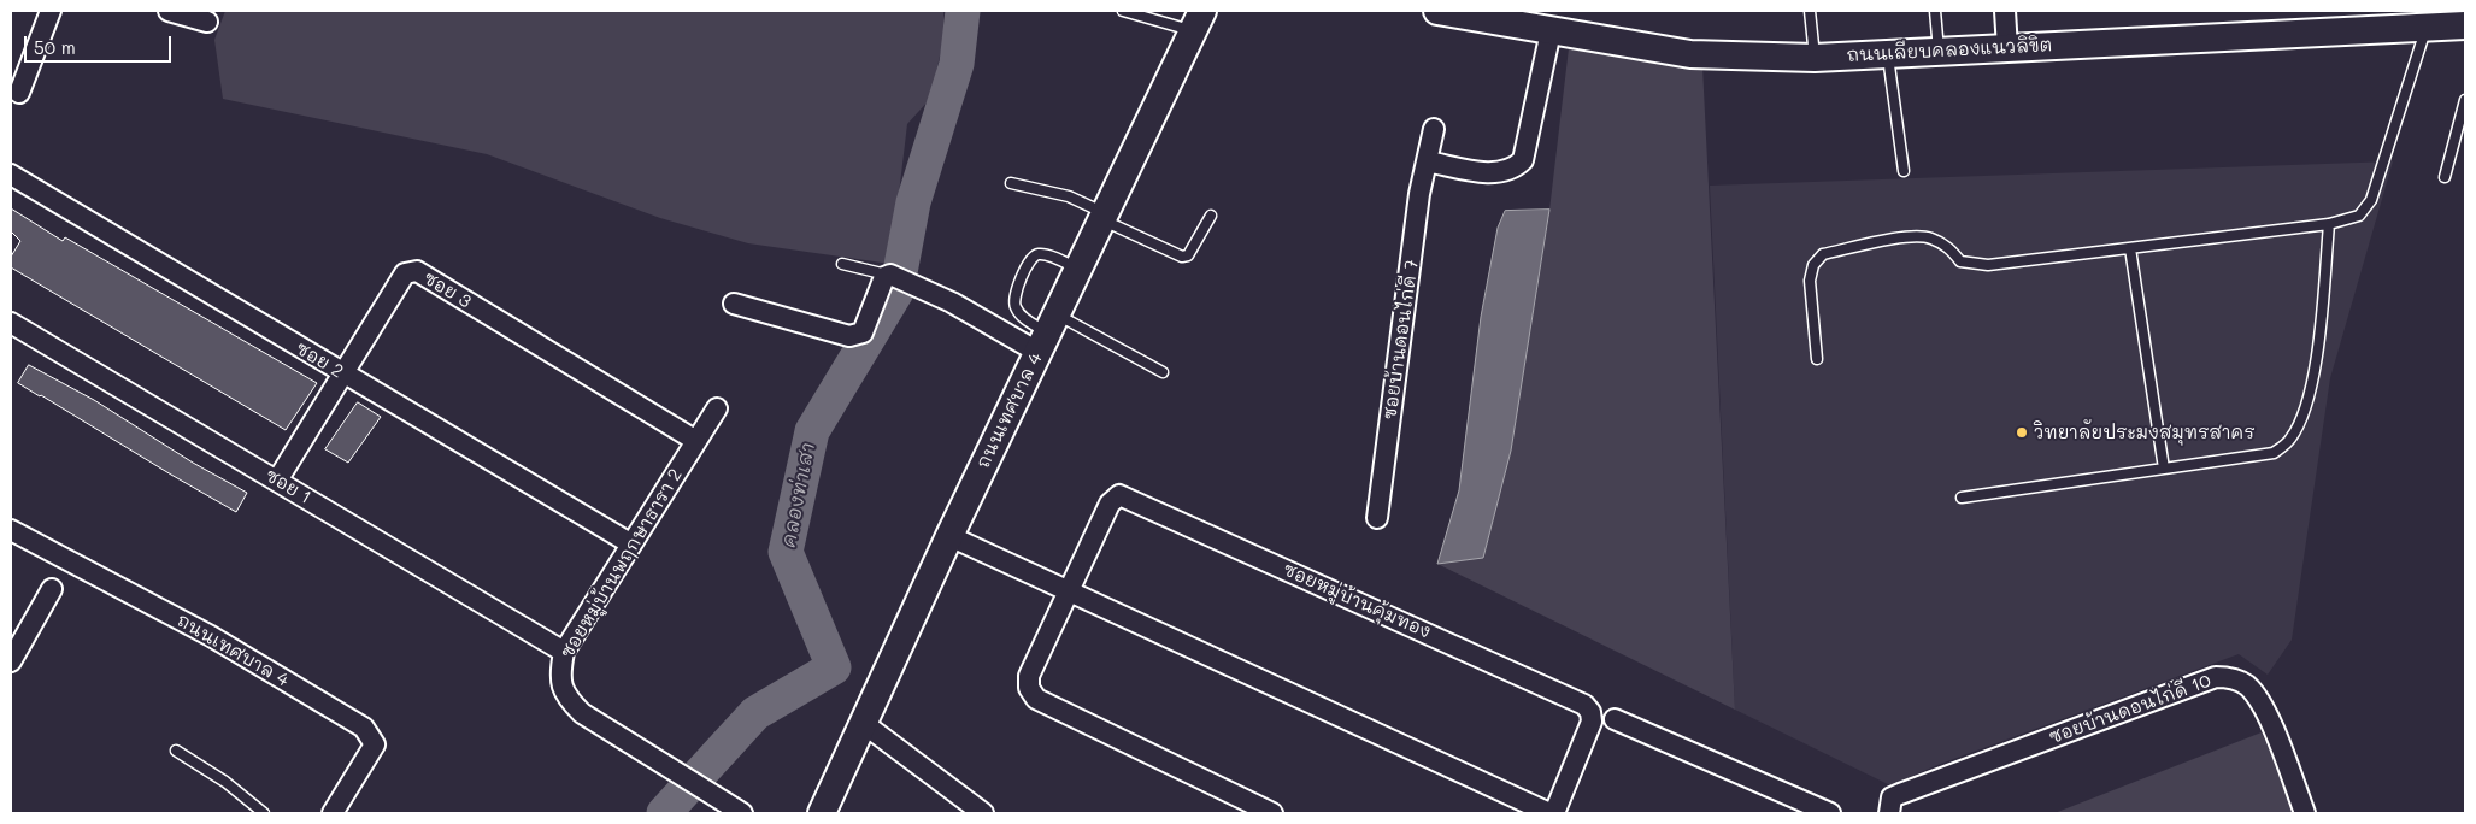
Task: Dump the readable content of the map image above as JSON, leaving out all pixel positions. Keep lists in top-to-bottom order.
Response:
{
  "streets": {
    "street": [
      "ถนนเลียบคลองแนวลิขิต",
      "ซอย 3",
      "ซอยบ้านดอนไก่ดี 7",
      "ซอย 2",
      "ถนนเทศบาล 4",
      "ซอย 1",
      "ซอยหมู่บ้านพฤกษาธารา 2",
      "ซอยหมู่บ้านคุ้มทอง",
      "ซอยบ้านดอนไก่ดี 10"
    ]
  },
  "crossings": [
    ["ซอย 3", "ซอย 2"],
    ["ซอย 3", "ซอย 1"],
    ["ซอย 3", "ซอยหมู่บ้านพฤกษาธารา 2"],
    ["ซอย 2", "ซอยหมู่บ้านพฤกษาธารา 2"],
    ["ถนนเทศบาล 4", "ซอยหมู่บ้านคุ้มทอง"],
    ["ซอย 1", "ซอยหมู่บ้านพฤกษาธารา 2"]
  ],
  "water": ["คลองท่าเสา"],
  "places": ["วิทยาลัยประมงสมุทรสาคร"],
  "scale_bar": "50 m"
}
